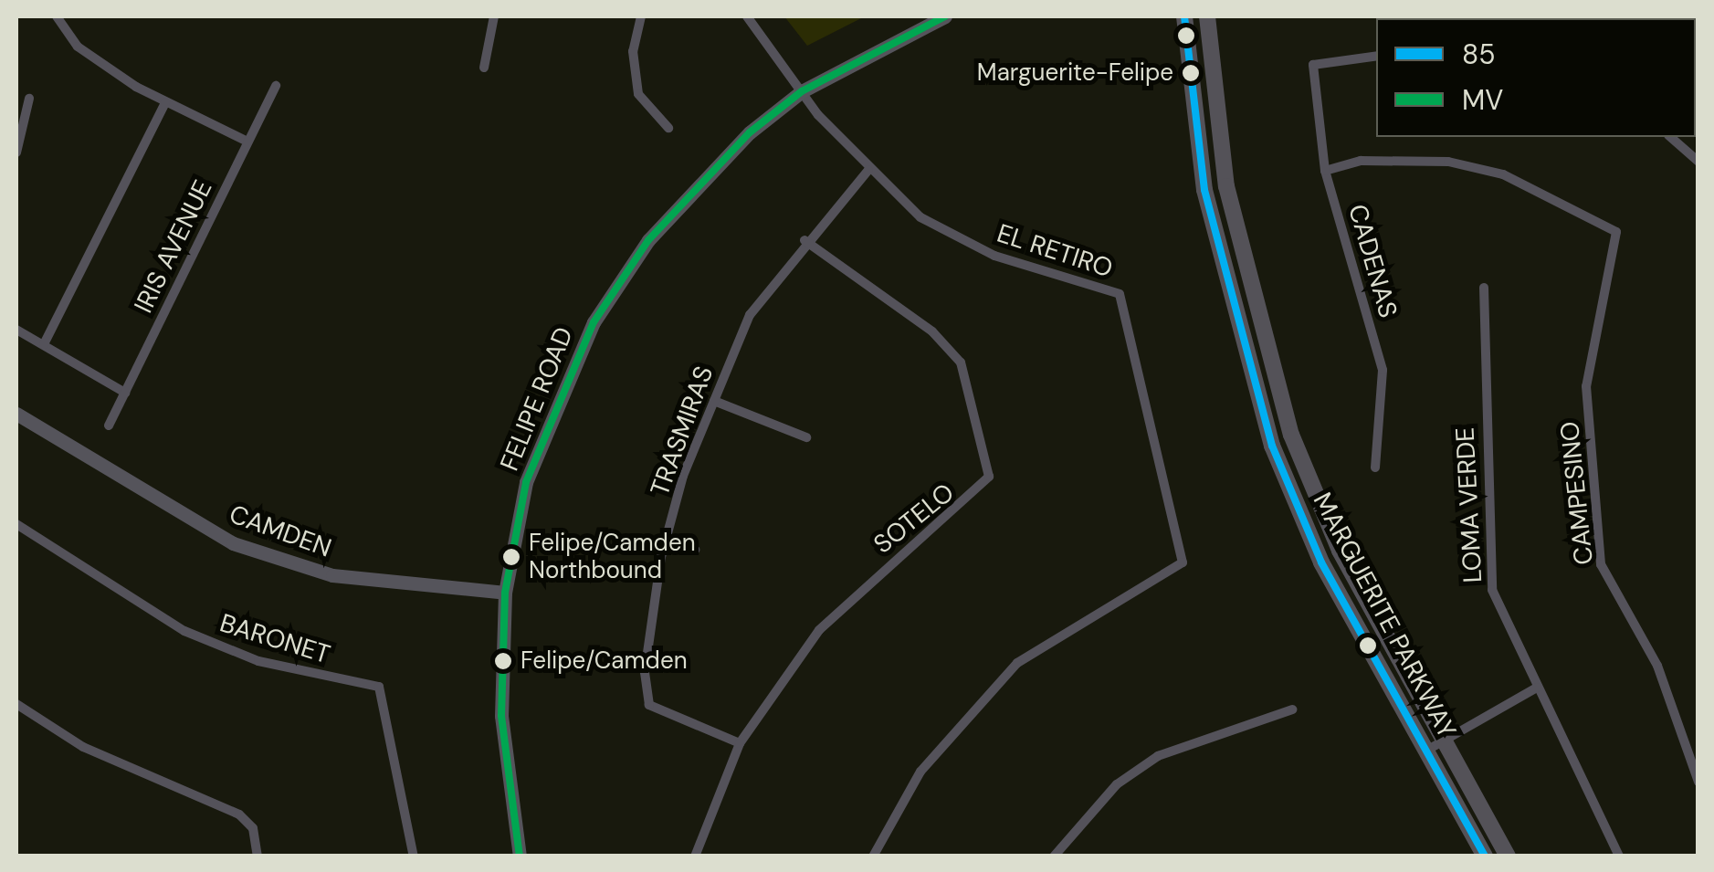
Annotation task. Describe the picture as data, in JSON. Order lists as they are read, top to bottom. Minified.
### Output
{"streets":{"main road":["FELIPE ROAD","CAMDEN","MARGUERITE PARKWAY"],"street":["IRIS AVENUE","EL RETIRO","CADENAS","TRASMIRAS","CAMPESINO","LOMA VERDE","SOTELO","BARONET"]},"crossings":[["EL RETIRO","FELIPE ROAD"],["EL RETIRO","TRASMIRAS"],["CADENAS","CAMPESINO"],["FELIPE ROAD","CAMDEN"],["TRASMIRAS","SOTELO"]],"places":["Marguerite-Felipe","Felipe/Camden Northbound","Felipe/Camden"],"lines":["transit line 85","transit line MV"],"legend":["85","MV"]}
